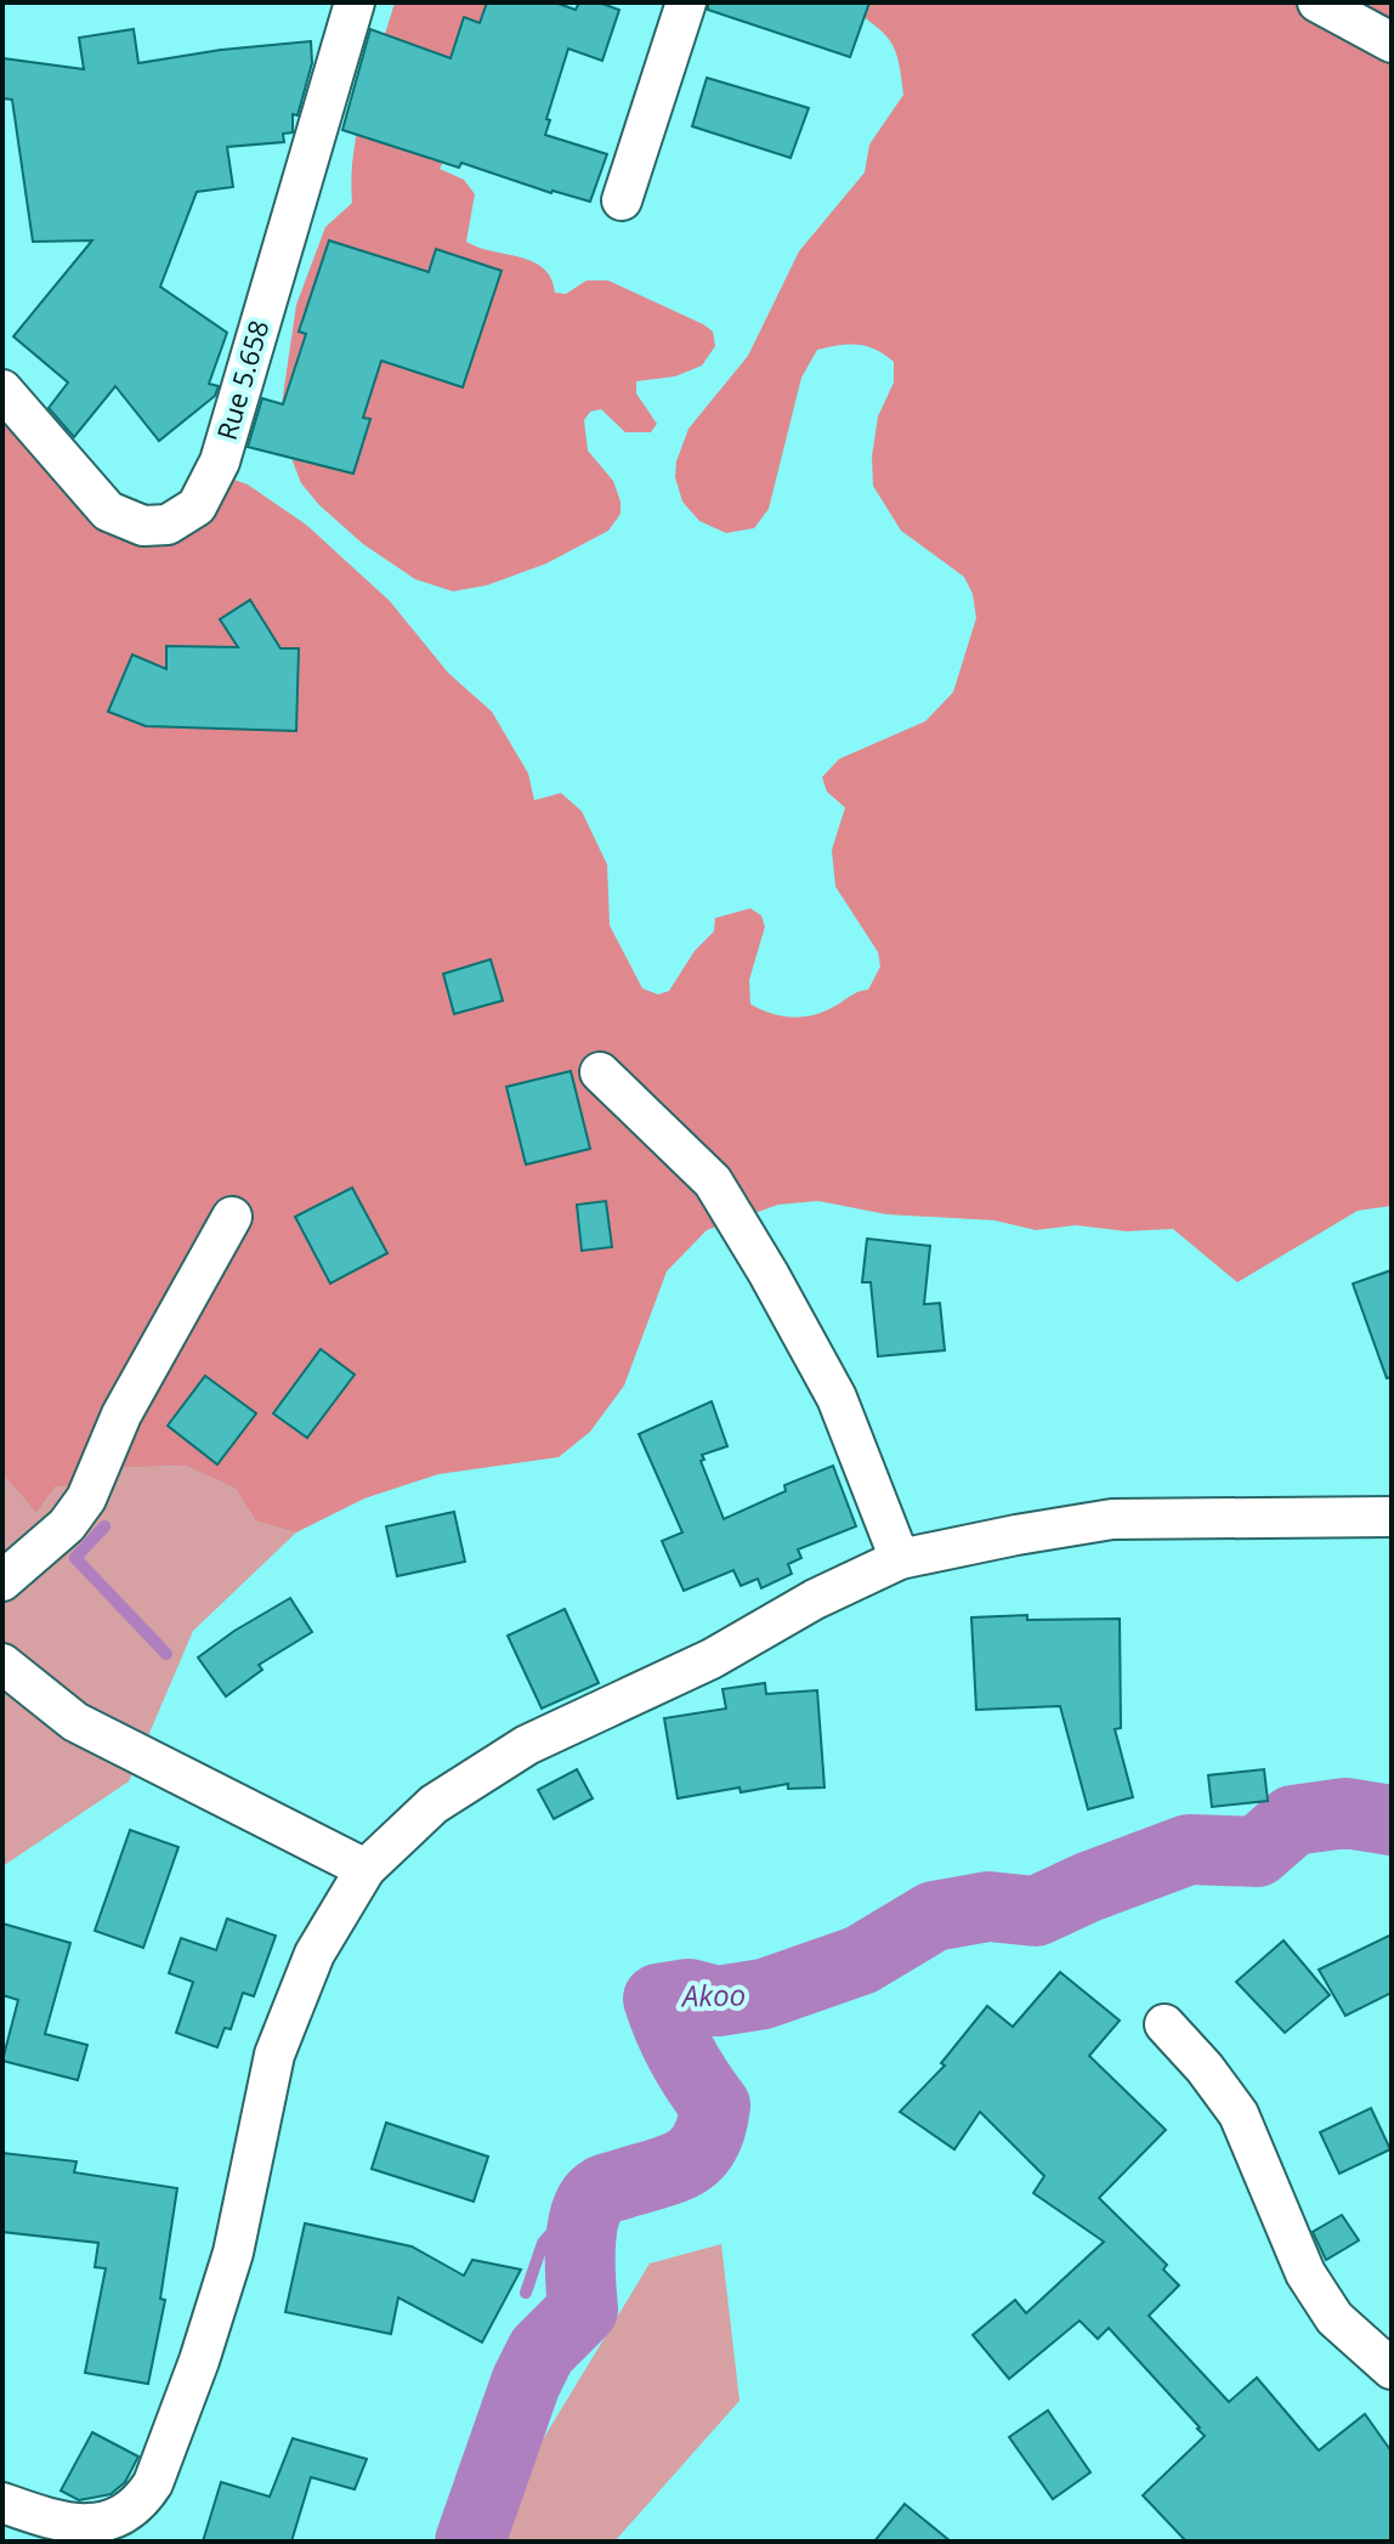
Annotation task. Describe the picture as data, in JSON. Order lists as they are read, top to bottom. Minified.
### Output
{"streets":{"street":["Rue 5.658"]},"water":["Akoo"]}
